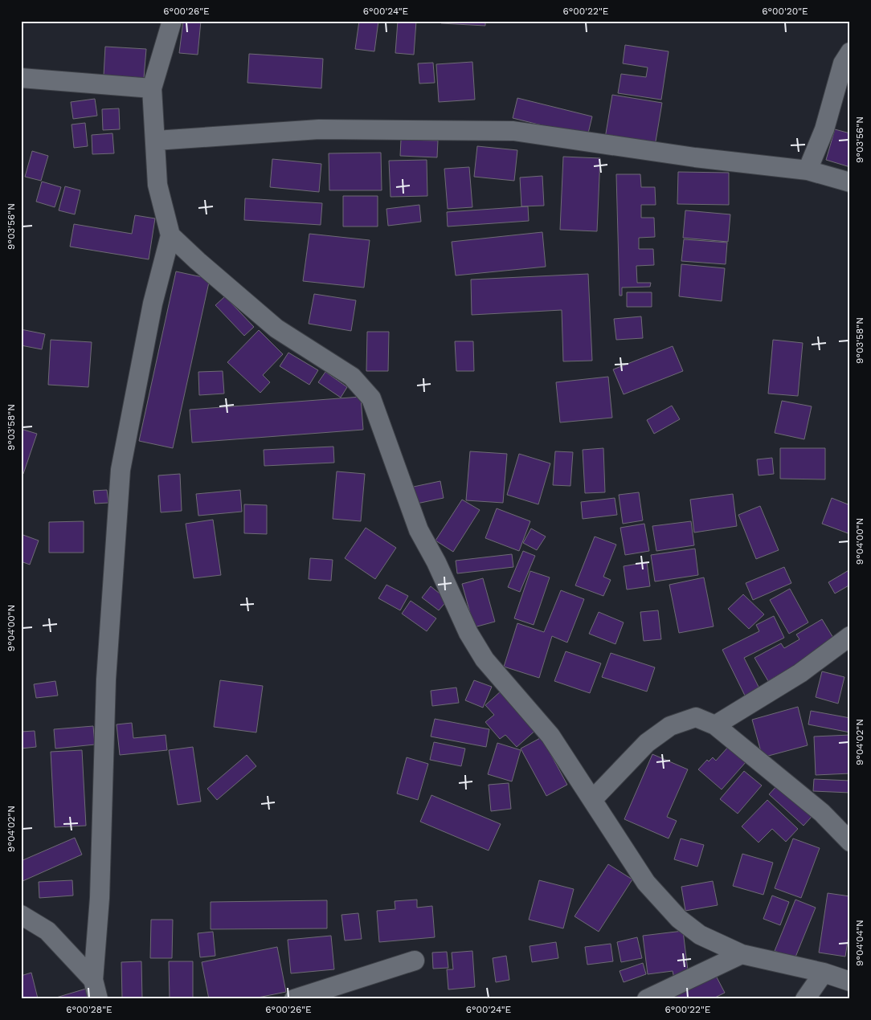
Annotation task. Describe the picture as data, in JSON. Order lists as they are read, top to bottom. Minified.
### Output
{"coordinates":["6°00'26\"E","6°00'24\"E","6°00'22\"E","6°00'20\"E","9°03'56\"N","9°03'58\"N","9°04'00\"N","9°04'02\"N","9°04'04\"N","6°00'28\"E"]}
